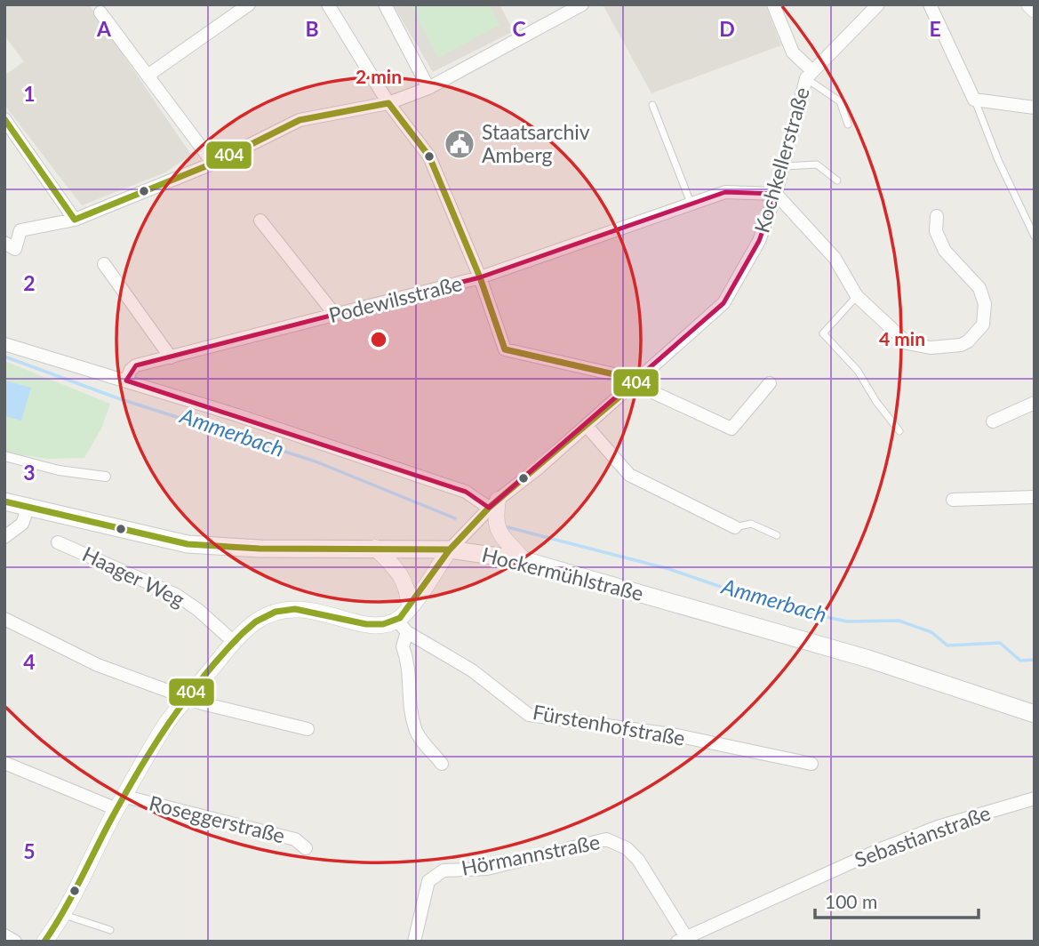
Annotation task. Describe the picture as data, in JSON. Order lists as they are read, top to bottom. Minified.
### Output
{"streets":{"main road":["Hockermühlstraße"],"street":["Kochkellerstraße","Podewilsstraße","Haager Weg","Fürstenhofstraße","Roseggerstraße","Sebastianstraße","Hörmannstraße"]},"crossings":[["Kochkellerstraße","Podewilsstraße"],["Kochkellerstraße","Hockermühlstraße"],["Sebastianstraße","Hörmannstraße"]],"water":["Ammerbach"],"places":{"public building":["Staatsarchiv Amberg"]},"lines":["transit line 404"],"scale_bar":"100 m","grid":{"columns":["A","B","C","D","E"],"rows":["1","2","3","4","5"]},"rings":["2 min","4 min"]}
